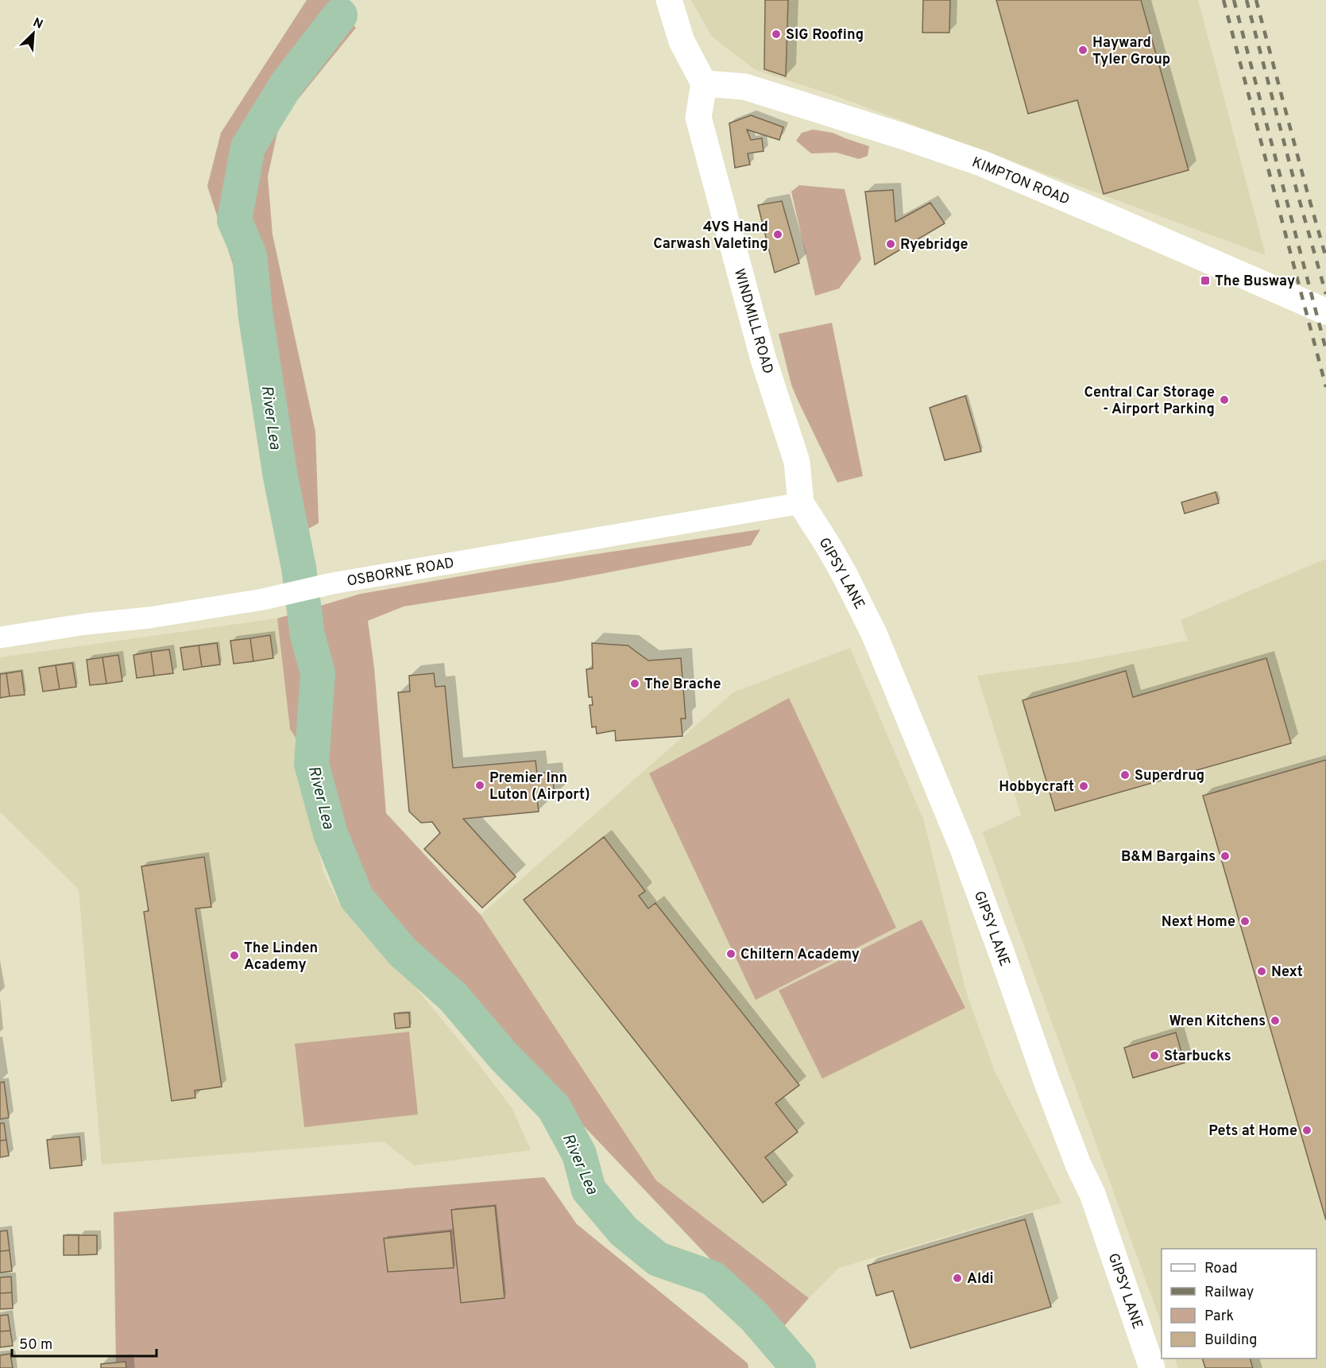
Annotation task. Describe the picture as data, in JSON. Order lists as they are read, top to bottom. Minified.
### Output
{"streets":{"main road":["KIMPTON ROAD","WINDMILL ROAD","GIPSY LANE"],"street":["OSBORNE ROAD"]},"crossings":[["KIMPTON ROAD","WINDMILL ROAD"],["WINDMILL ROAD","OSBORNE ROAD"],["WINDMILL ROAD","GIPSY LANE"],["OSBORNE ROAD","GIPSY LANE"]],"water":["River Lea"],"places":{"other":["SIG Roofing","Hayward Tyler Group","4VS Hand Carwash Valeting","Ryebridge","Central Car Storage - Airport Parking","The Brache","Superdrug","Premier Inn Luton (Airport)","Hobbycraft","B&M Bargains","Next Home","Chiltern Academy","The Linden Academy","Next","Wren Kitchens","Starbucks","Pets at Home","Aldi"],"transit":["The Busway"]},"legend":["Road","Railway","Park","Building"],"scale_bar":"50 m","north":"top right"}
